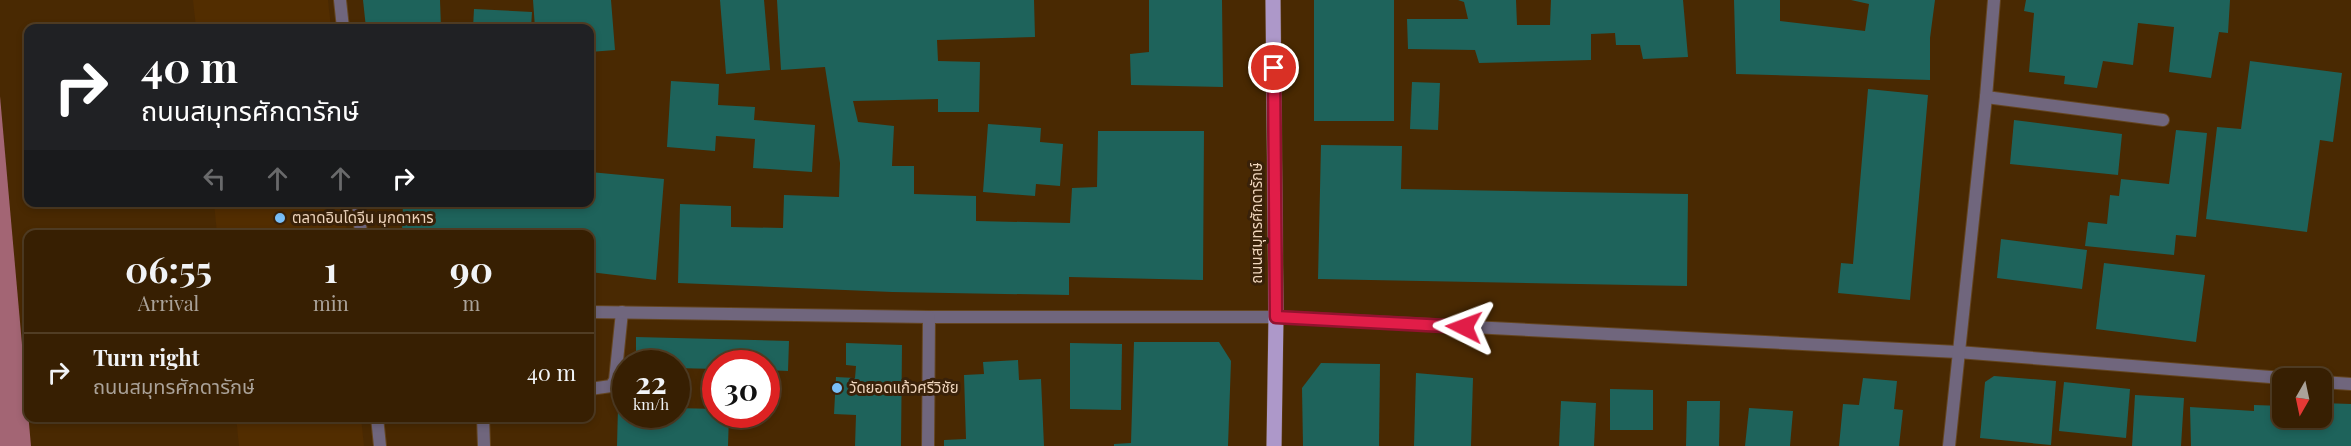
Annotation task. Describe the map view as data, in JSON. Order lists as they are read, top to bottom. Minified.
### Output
{"streets":{"main road":["ถนนสมุทรศักดารักษ์"]},"places":["ตลาดอินโดจีน มุกดาหาร","วัดยอดแก้วศรีวิชัย"],"north":"bottom","page":{"turn":["40 m","ถนนสมุทรศักดารักษ์"],"eta":["06:55","Arrival","1","min","90","m"],"list":[{"name":"Turn right","note":"ถนนสมุทรศักดารักษ์","value":"40 m"}],"speed":"22 km/h","limit":"30"}}
